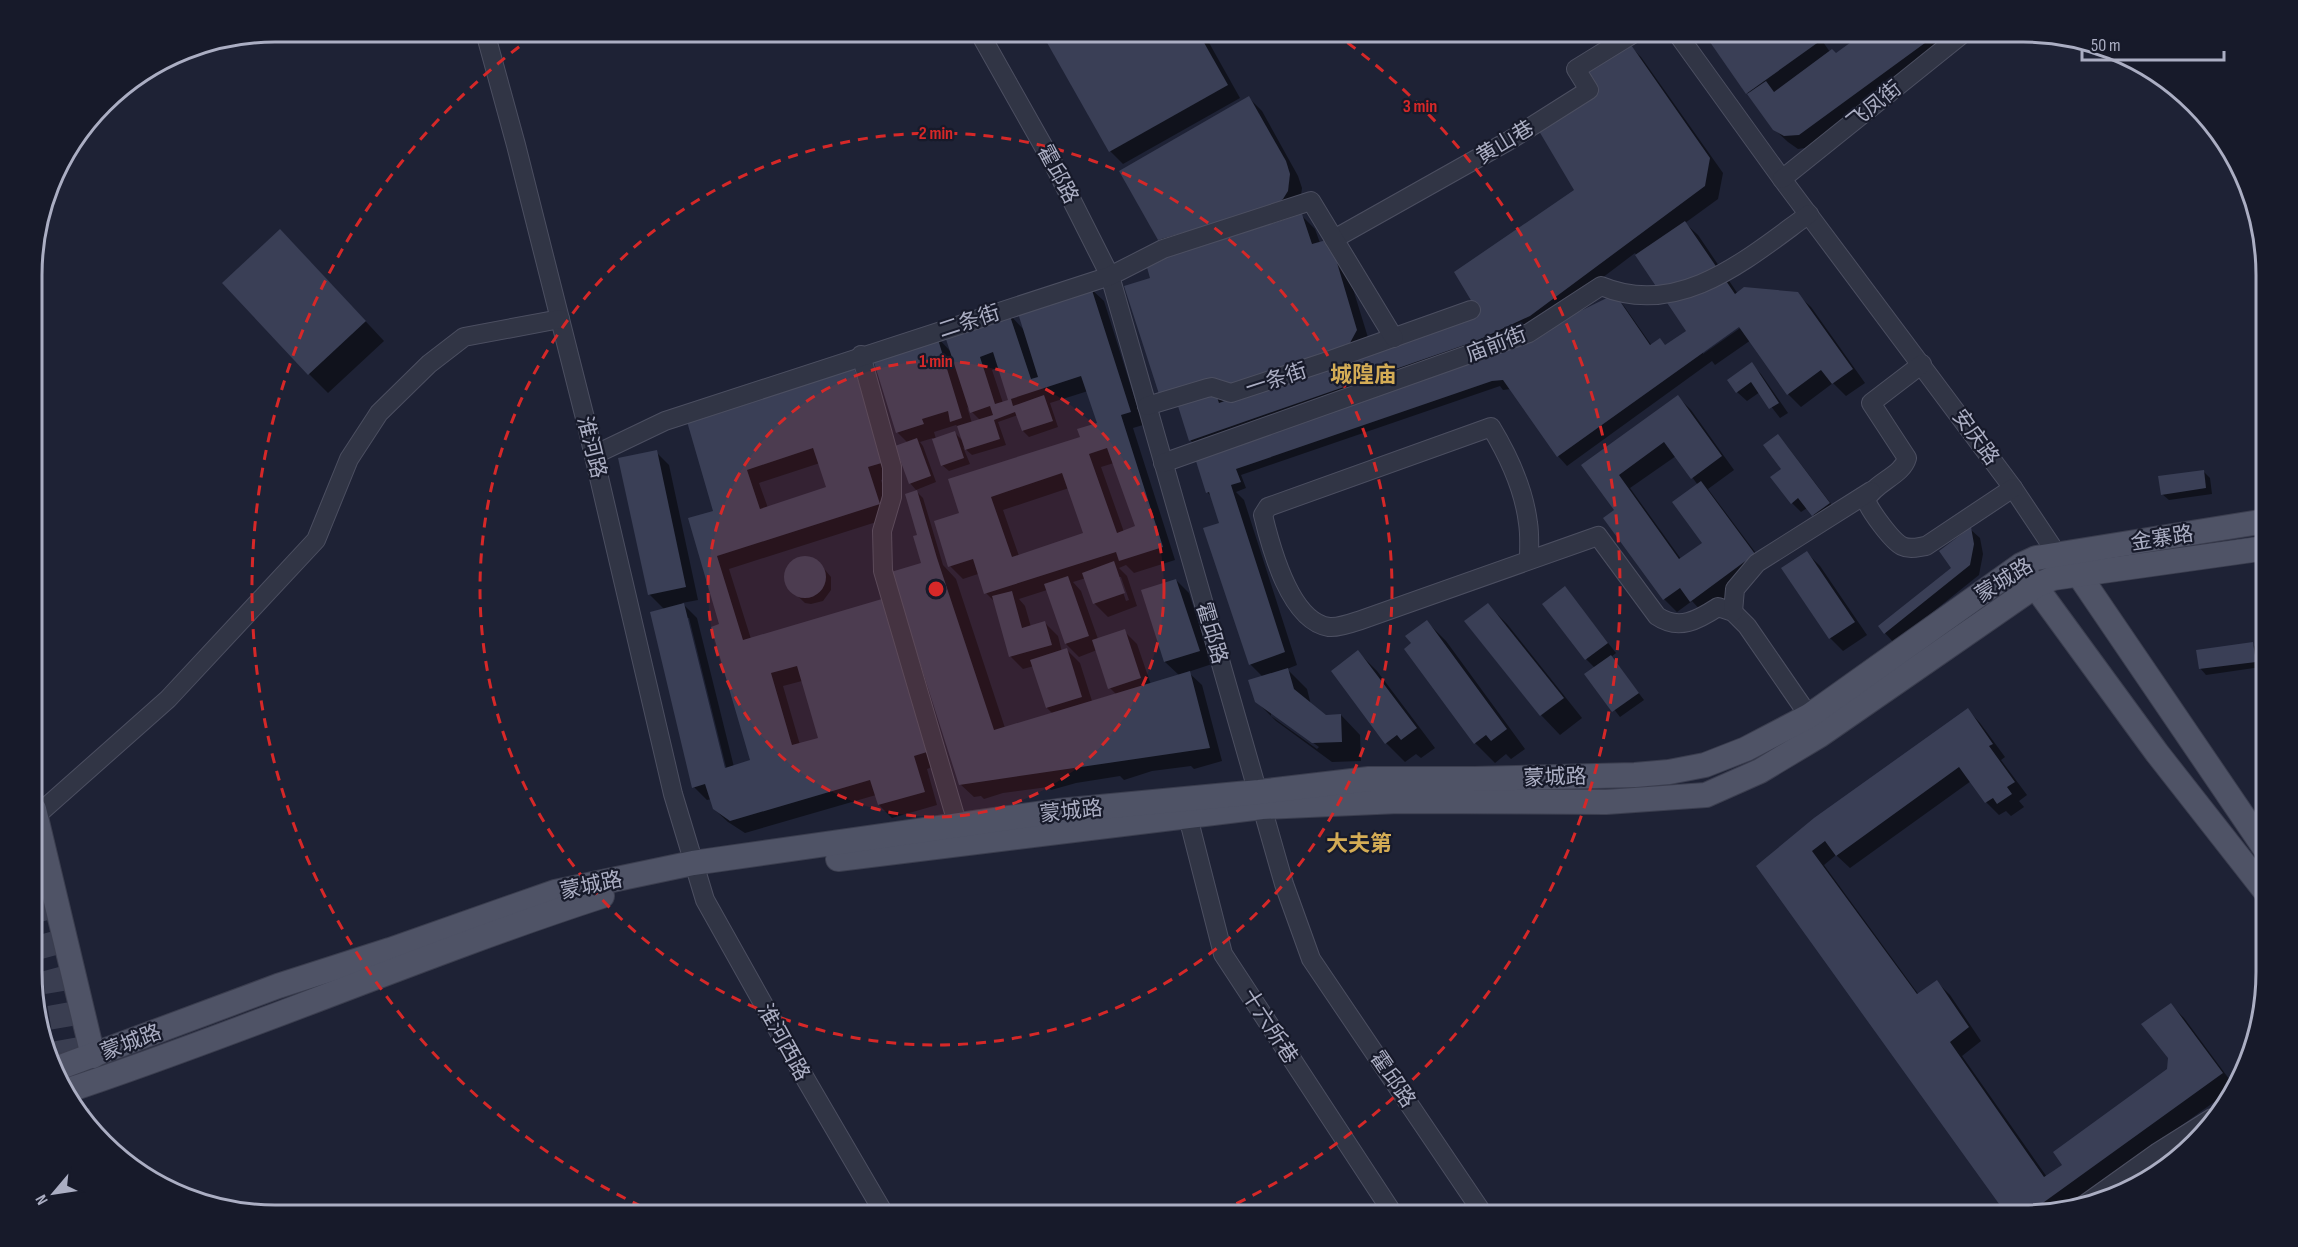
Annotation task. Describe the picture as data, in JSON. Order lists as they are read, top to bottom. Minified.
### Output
{"streets":{"main road":["安庆路","金寨路","蒙城路"],"street":["飞凤街","黄山巷","霍邱路","二条街","庙前街","一条街","淮河路","十六所巷","淮河西路"]},"crossings":[["飞凤街","安庆路"],["黄山巷","二条街"],["霍邱路","二条街"],["霍邱路","庙前街"],["霍邱路","一条街"],["霍邱路","蒙城路"],["二条街","淮河路"],["庙前街","安庆路"],["安庆路","金寨路"],["安庆路","蒙城路"],["淮河路","蒙城路"],["淮河路","淮河西路"],["金寨路","蒙城路"],["蒙城路","十六所巷"],["蒙城路","淮河西路"]],"districts":["城隍庙","大夫第"],"scale_bar":"50 m","north":"bottom left","rings":["3 min","2 min","1 min"]}
